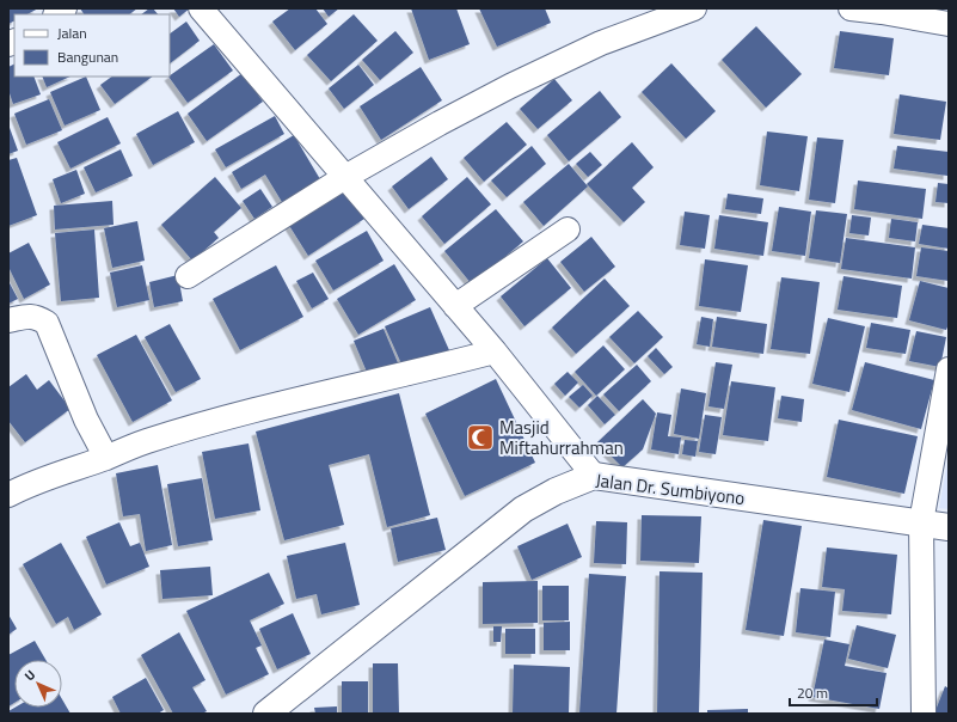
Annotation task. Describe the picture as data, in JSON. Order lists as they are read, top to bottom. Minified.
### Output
{"streets":{"street":["Jalan Dr. Sumbiyono"]},"places":{"mosque":["Masjid Miftahurrahman"]},"legend":["Jalan","Bangunan"],"scale_bar":"20 m","north":"top left"}
